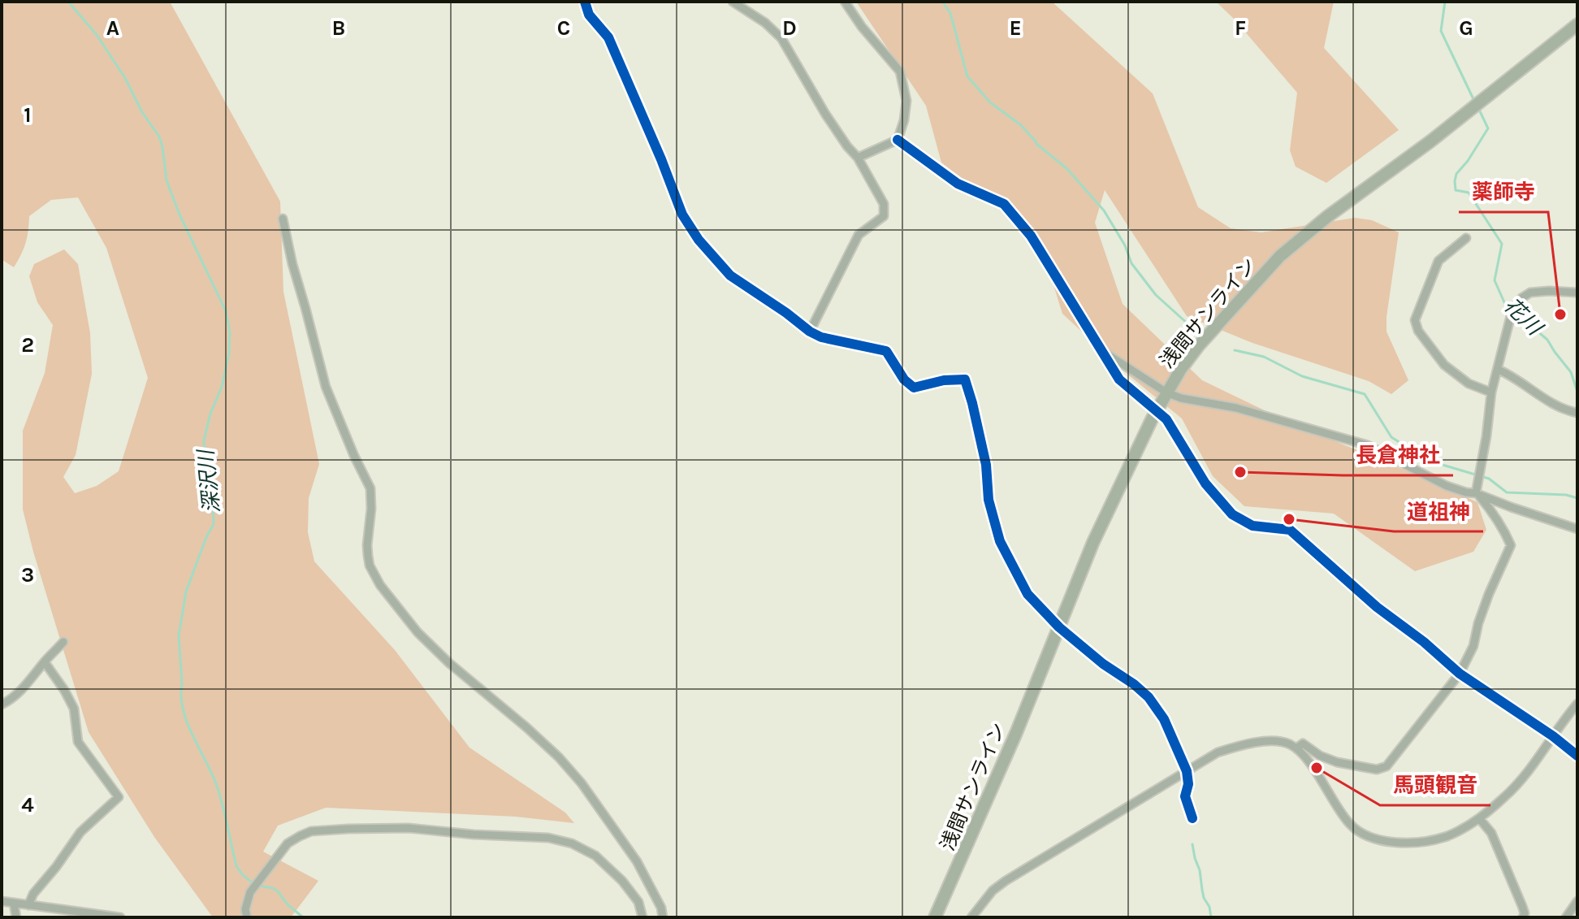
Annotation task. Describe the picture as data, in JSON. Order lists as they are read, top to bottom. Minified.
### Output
{"streets":{"main road":["浅間サンライン"]},"water":["花川","深沢川"],"places":["薬師寺","長倉神社","道祖神","馬頭観音"],"grid":{"columns":["A","B","C","D","E","F","G"],"rows":["1","2","3","4"]}}
